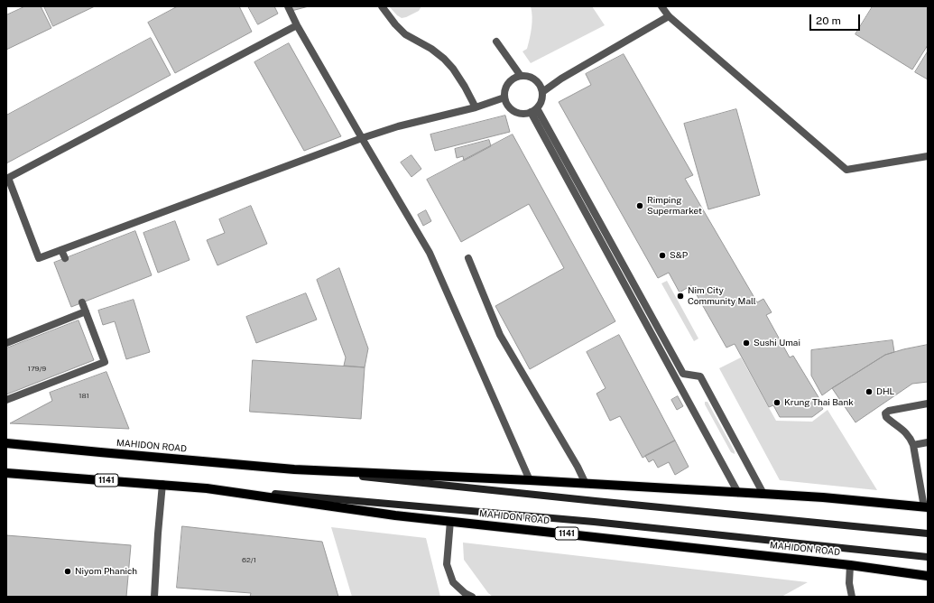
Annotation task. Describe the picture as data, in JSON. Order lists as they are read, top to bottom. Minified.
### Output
{"streets":{"main road":["MAHIDON ROAD","1141"]},"places":["Rimping Supermarket","S&P","Nim City Community Mall","Sushi Umai","DHL","Krung Thai Bank","Niyom Phanich"],"house_numbers":["179/9","181","62/1"],"scale_bar":"20 m"}
